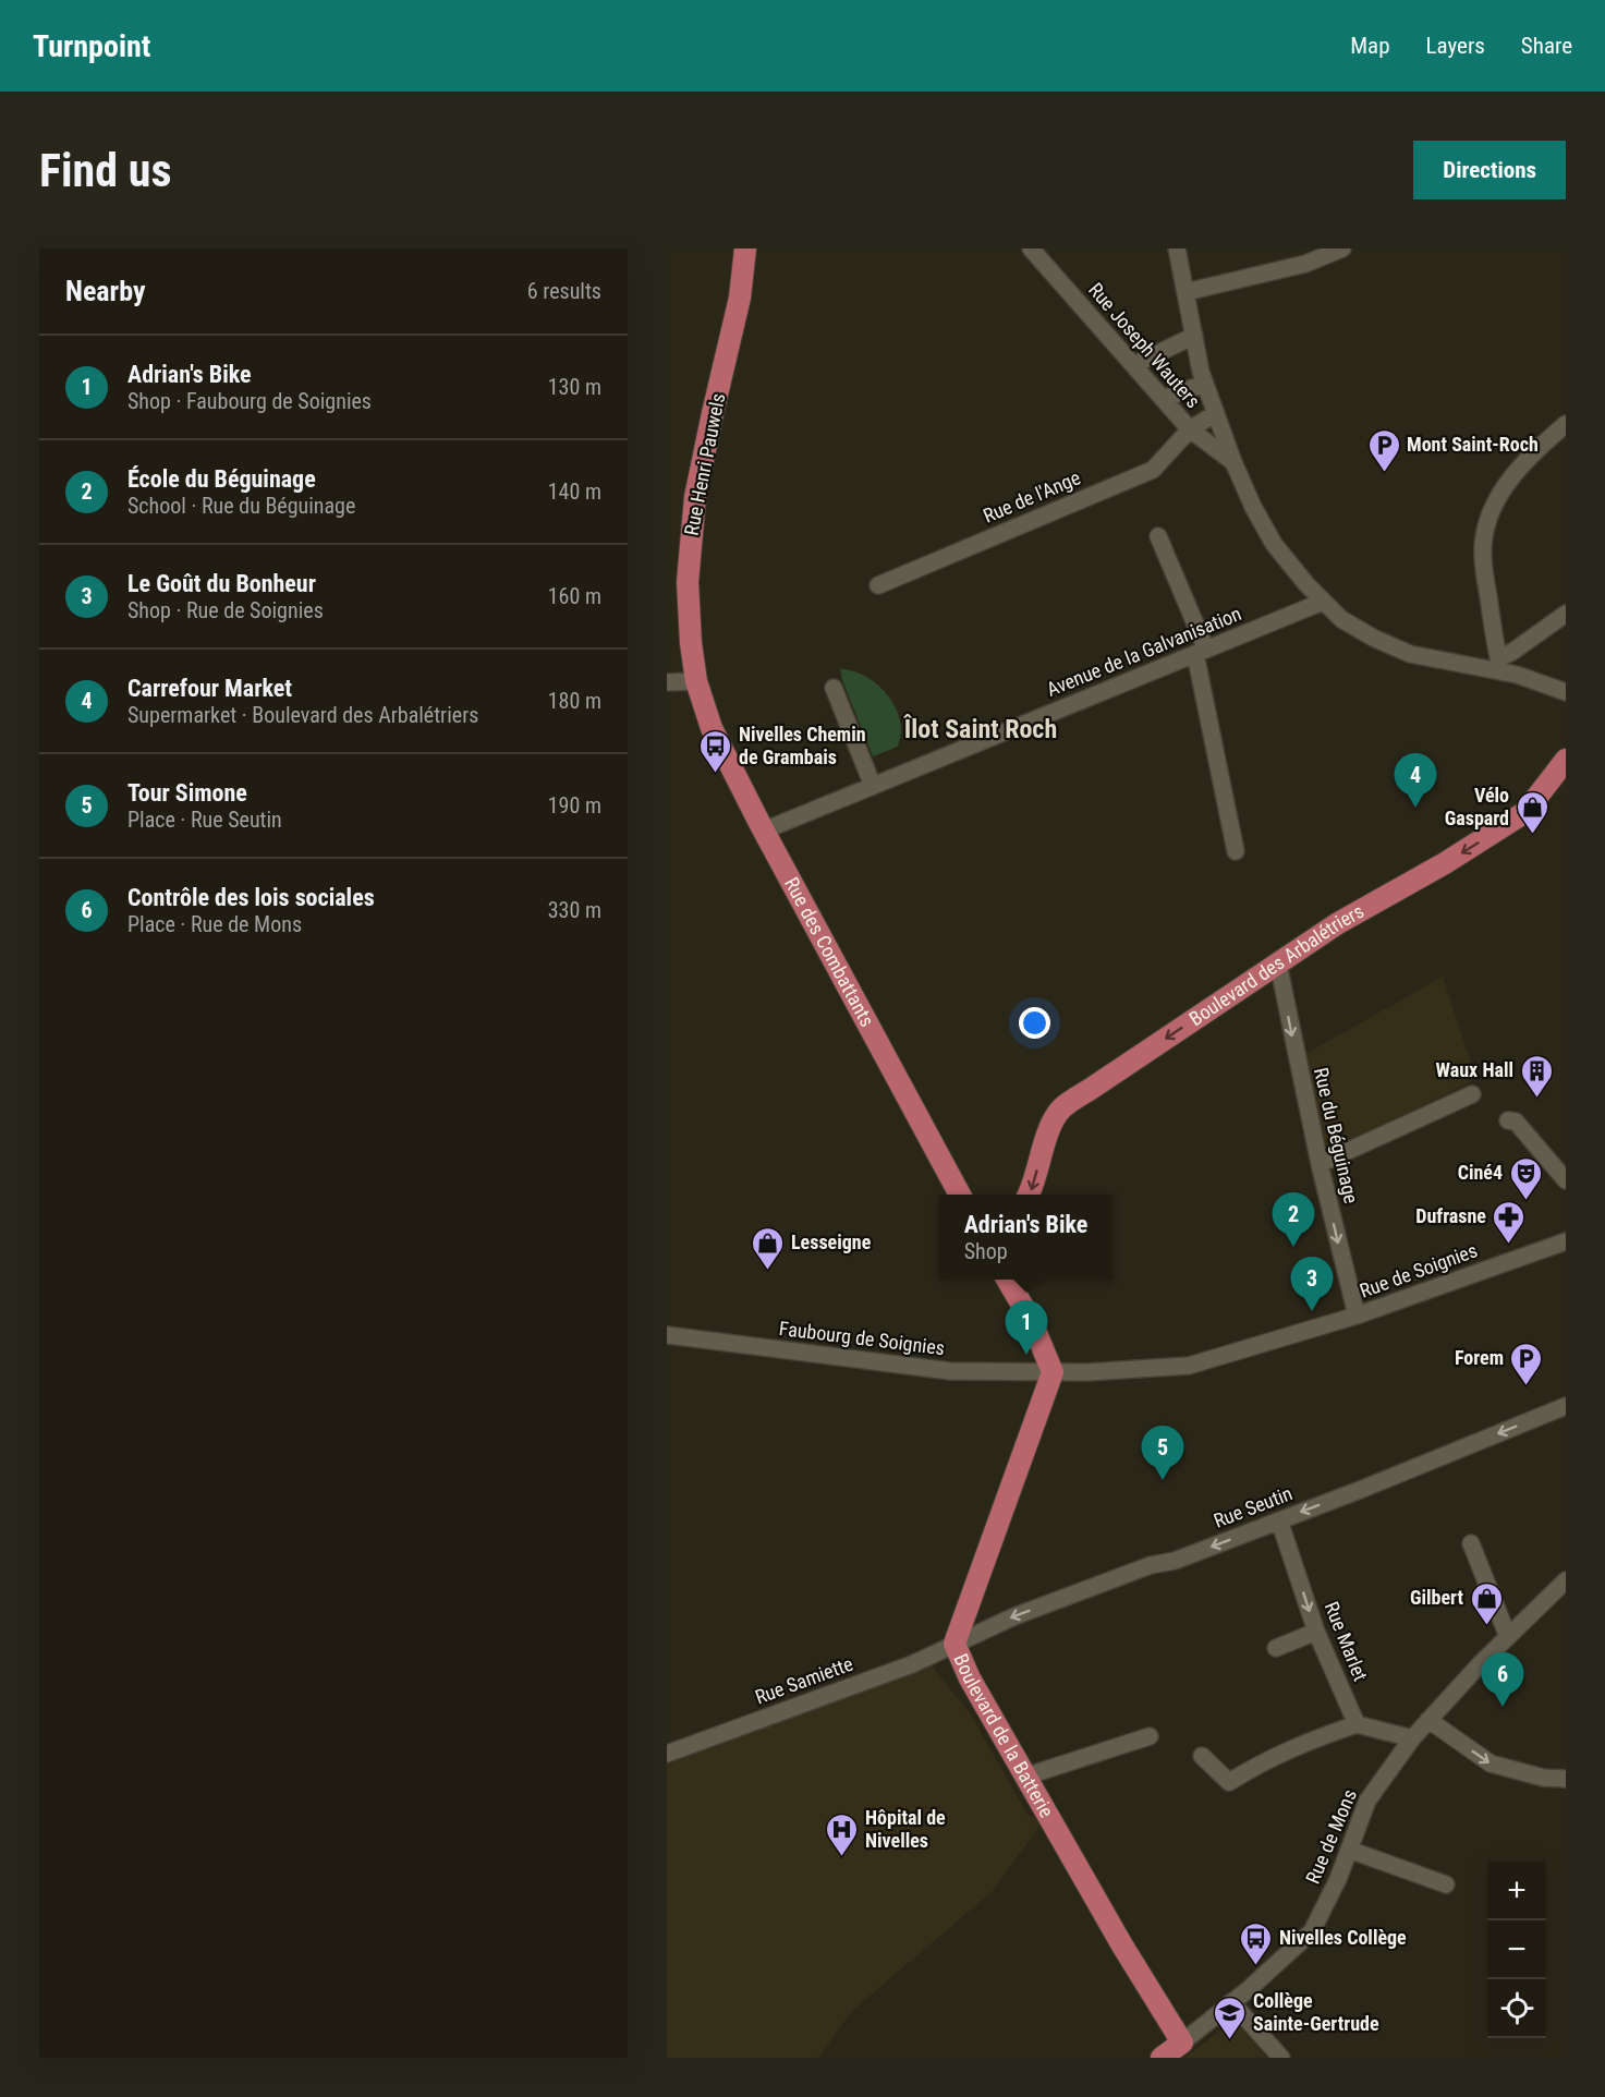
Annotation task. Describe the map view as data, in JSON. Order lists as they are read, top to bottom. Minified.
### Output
{"streets":{"main road":["Rue Henri Pauwels","Rue des Combattants","Boulevard des Arbalétriers","Boulevard de la Batterie"],"street":["Rue Joseph Wauters","Rue de l'Ange","Avenue de la Galvanisation","Rue du Béguinage","Rue de Soignies","Faubourg de Soignies","Rue Seutin","Rue Marlet","Rue Samiette","Rue de Mons"]},"crossings":[["Rue Joseph Wauters","Rue de l'Ange"],["Rue Henri Pauwels","Rue des Combattants"],["Avenue de la Galvanisation","Rue des Combattants"],["Boulevard des Arbalétriers","Rue du Béguinage"],["Rue du Béguinage","Rue de Soignies"],["Rue de Soignies","Faubourg de Soignies"],["Rue de Soignies","Boulevard de la Batterie"],["Faubourg de Soignies","Boulevard de la Batterie"],["Rue Seutin","Rue Marlet"],["Rue Seutin","Rue Samiette"],["Rue Seutin","Boulevard de la Batterie"],["Rue Samiette","Boulevard de la Batterie"],["Boulevard de la Batterie","Rue de Mons"]],"one_way":["Boulevard des Arbalétriers","Rue du Béguinage","Rue Seutin","Rue Marlet"],"districts":["Îlot Saint Roch"],"places":{"parking":["Mont Saint-Roch","Forem"],"bus stop":["Nivelles Chemin de Grambais","Nivelles Collège"],"shop":["Vélo Gaspard","Lesseigne","Gilbert"],"building":["Waux Hall"],"theatre":["Ciné4"],"pharmacy":["Dufrasne"],"hospital":["Hôpital de Nivelles"],"school or university":["Collège Sainte-Gertrude"]},"page":{"header":"Turnpoint","nav":["Map","Layers","Share"],"buttons":"Directions","title":"Find us","heading":["Nearby","6 results"],"list":[{"mark":"1","name":"Adrian's Bike","note":"Shop · Faubourg de Soignies","value":"130 m"},{"mark":"2","name":"École du Béguinage","note":"School · Rue du Béguinage","value":"140 m"},{"mark":"3","name":"Le Goût du Bonheur","note":"Shop · Rue de Soignies","value":"160 m"},{"mark":"4","name":"Carrefour Market","note":"Supermarket · Boulevard des Arbalétriers","value":"180 m"},{"mark":"5","name":"Tour Simone","note":"Place · Rue Seutin","value":"190 m"},{"mark":"6","name":"Contrôle des lois sociales","note":"Place · Rue de Mons","value":"330 m"}],"pins":["4","2","3","1","5","6"],"popup":["Adrian's Bike","Shop"],"map_buttons":["+","−"]}}
